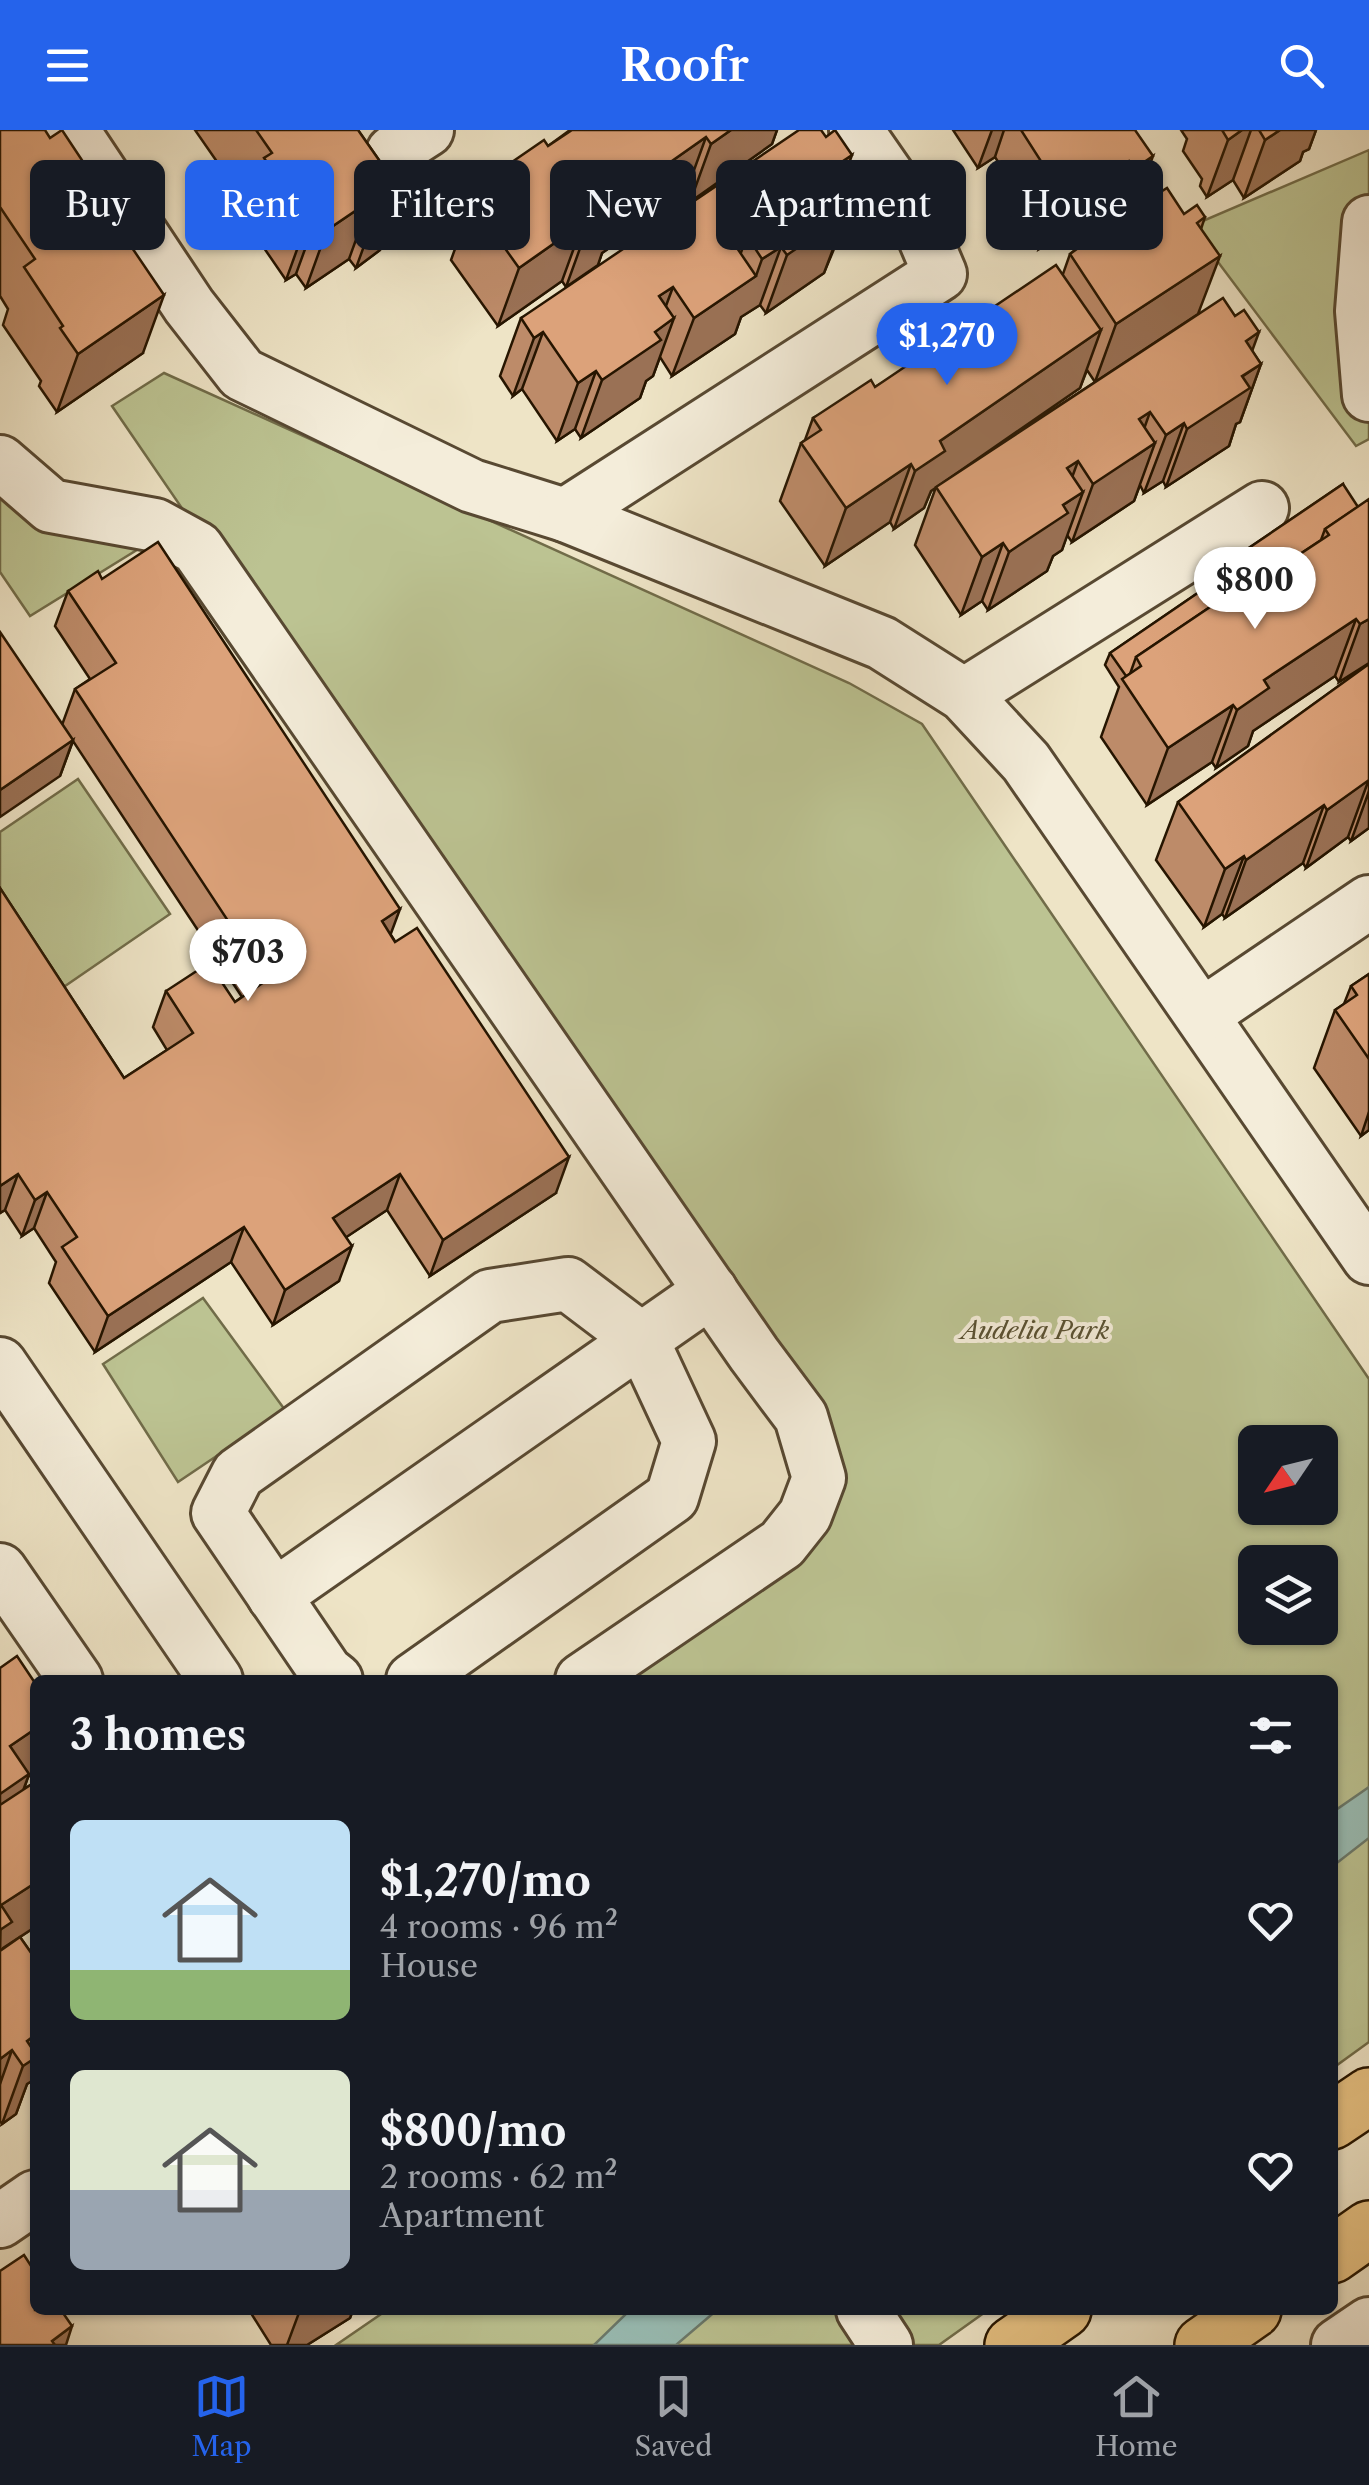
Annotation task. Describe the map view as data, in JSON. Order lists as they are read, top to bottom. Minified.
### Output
{"parks":["Audelia Park"],"north":"bottom left","page":{"header":"Roofr","chip":["Buy","Rent","Filters","New","Apartment","House"],"price":["$1,270","$800","$703"],"heading":"3 homes","list":[{"name":"$1,270/mo","note":"4 rooms · 96 m² · House"},{"name":"$800/mo","note":"2 rooms · 62 m² · Apartment"}],"tabs":["Map","Saved","Home"]}}
